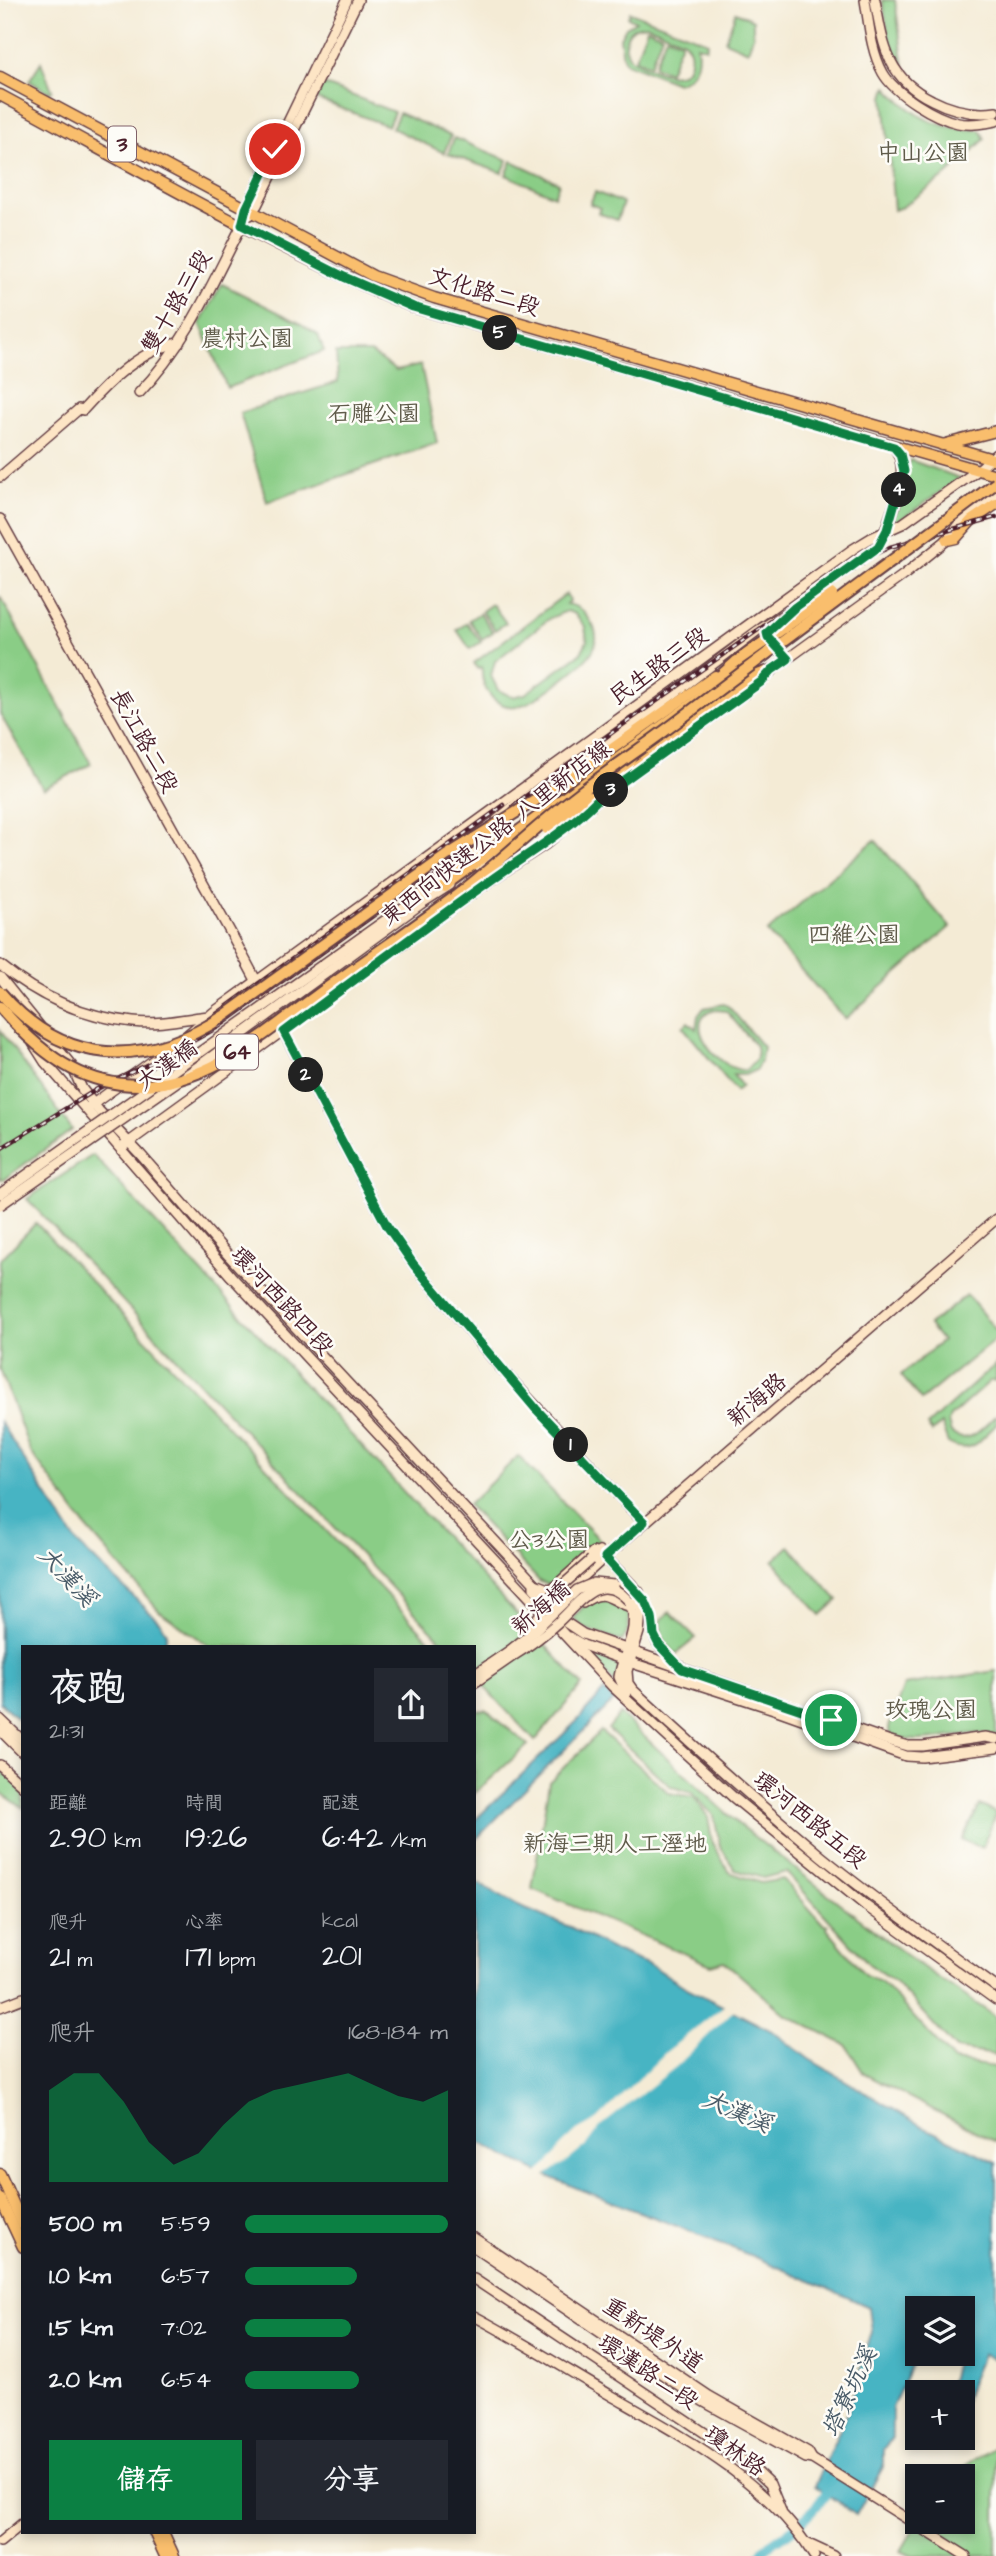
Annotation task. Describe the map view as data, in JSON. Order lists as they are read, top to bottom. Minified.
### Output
{"streets":{"highway":["東西向快速公路 八里新店線","64"],"main road":["3","文化路二段"],"street":["雙十路三段","民生路三段","長江路二段","大漢橋","環河西路四段","新海路","新海橋","環河西路五段","重新堤外道","環漢路二段","瓊林路"]},"crossings":[["3","文化路二段"],["3","民生路三段"],["3","東西向快速公路 八里新店線"],["文化路二段","雙十路三段"],["文化路二段","民生路三段"],["民生路三段","長江路二段"],["民生路三段","大漢橋"],["民生路三段","環河西路四段"],["長江路二段","新海路"],["東西向快速公路 八里新店線","環河西路四段"],["環河西路四段","新海路"],["環河西路四段","環河西路五段"],["新海路","環河西路五段"],["環漢路二段","瓊林路"]],"water":["大漢溪","塔寮坑溪"],"parks":["中山公園","農村公園","石雕公園","四維公園","公3公園","玫瑰公園","新海三期人工溼地"],"page":{"pins":["5","4","3","2","1"],"heading":["夜跑","21:31"],"stats":[["距離","2.90 km"],["時間","19:26"],["配速","6:42 /km"],["爬升","21 m"],["心率","171 bpm"],["kcal","201"]],"chart":["爬升","168–184 m"],"list":[{"name":"500 m","note":"5:59"},{"name":"1.0 km","note":"6:57"},{"name":"1.5 km","note":"7:02"},{"name":"2.0 km","note":"6:54"}],"map_buttons":["+","−"],"buttons":["儲存","分享"]}}
